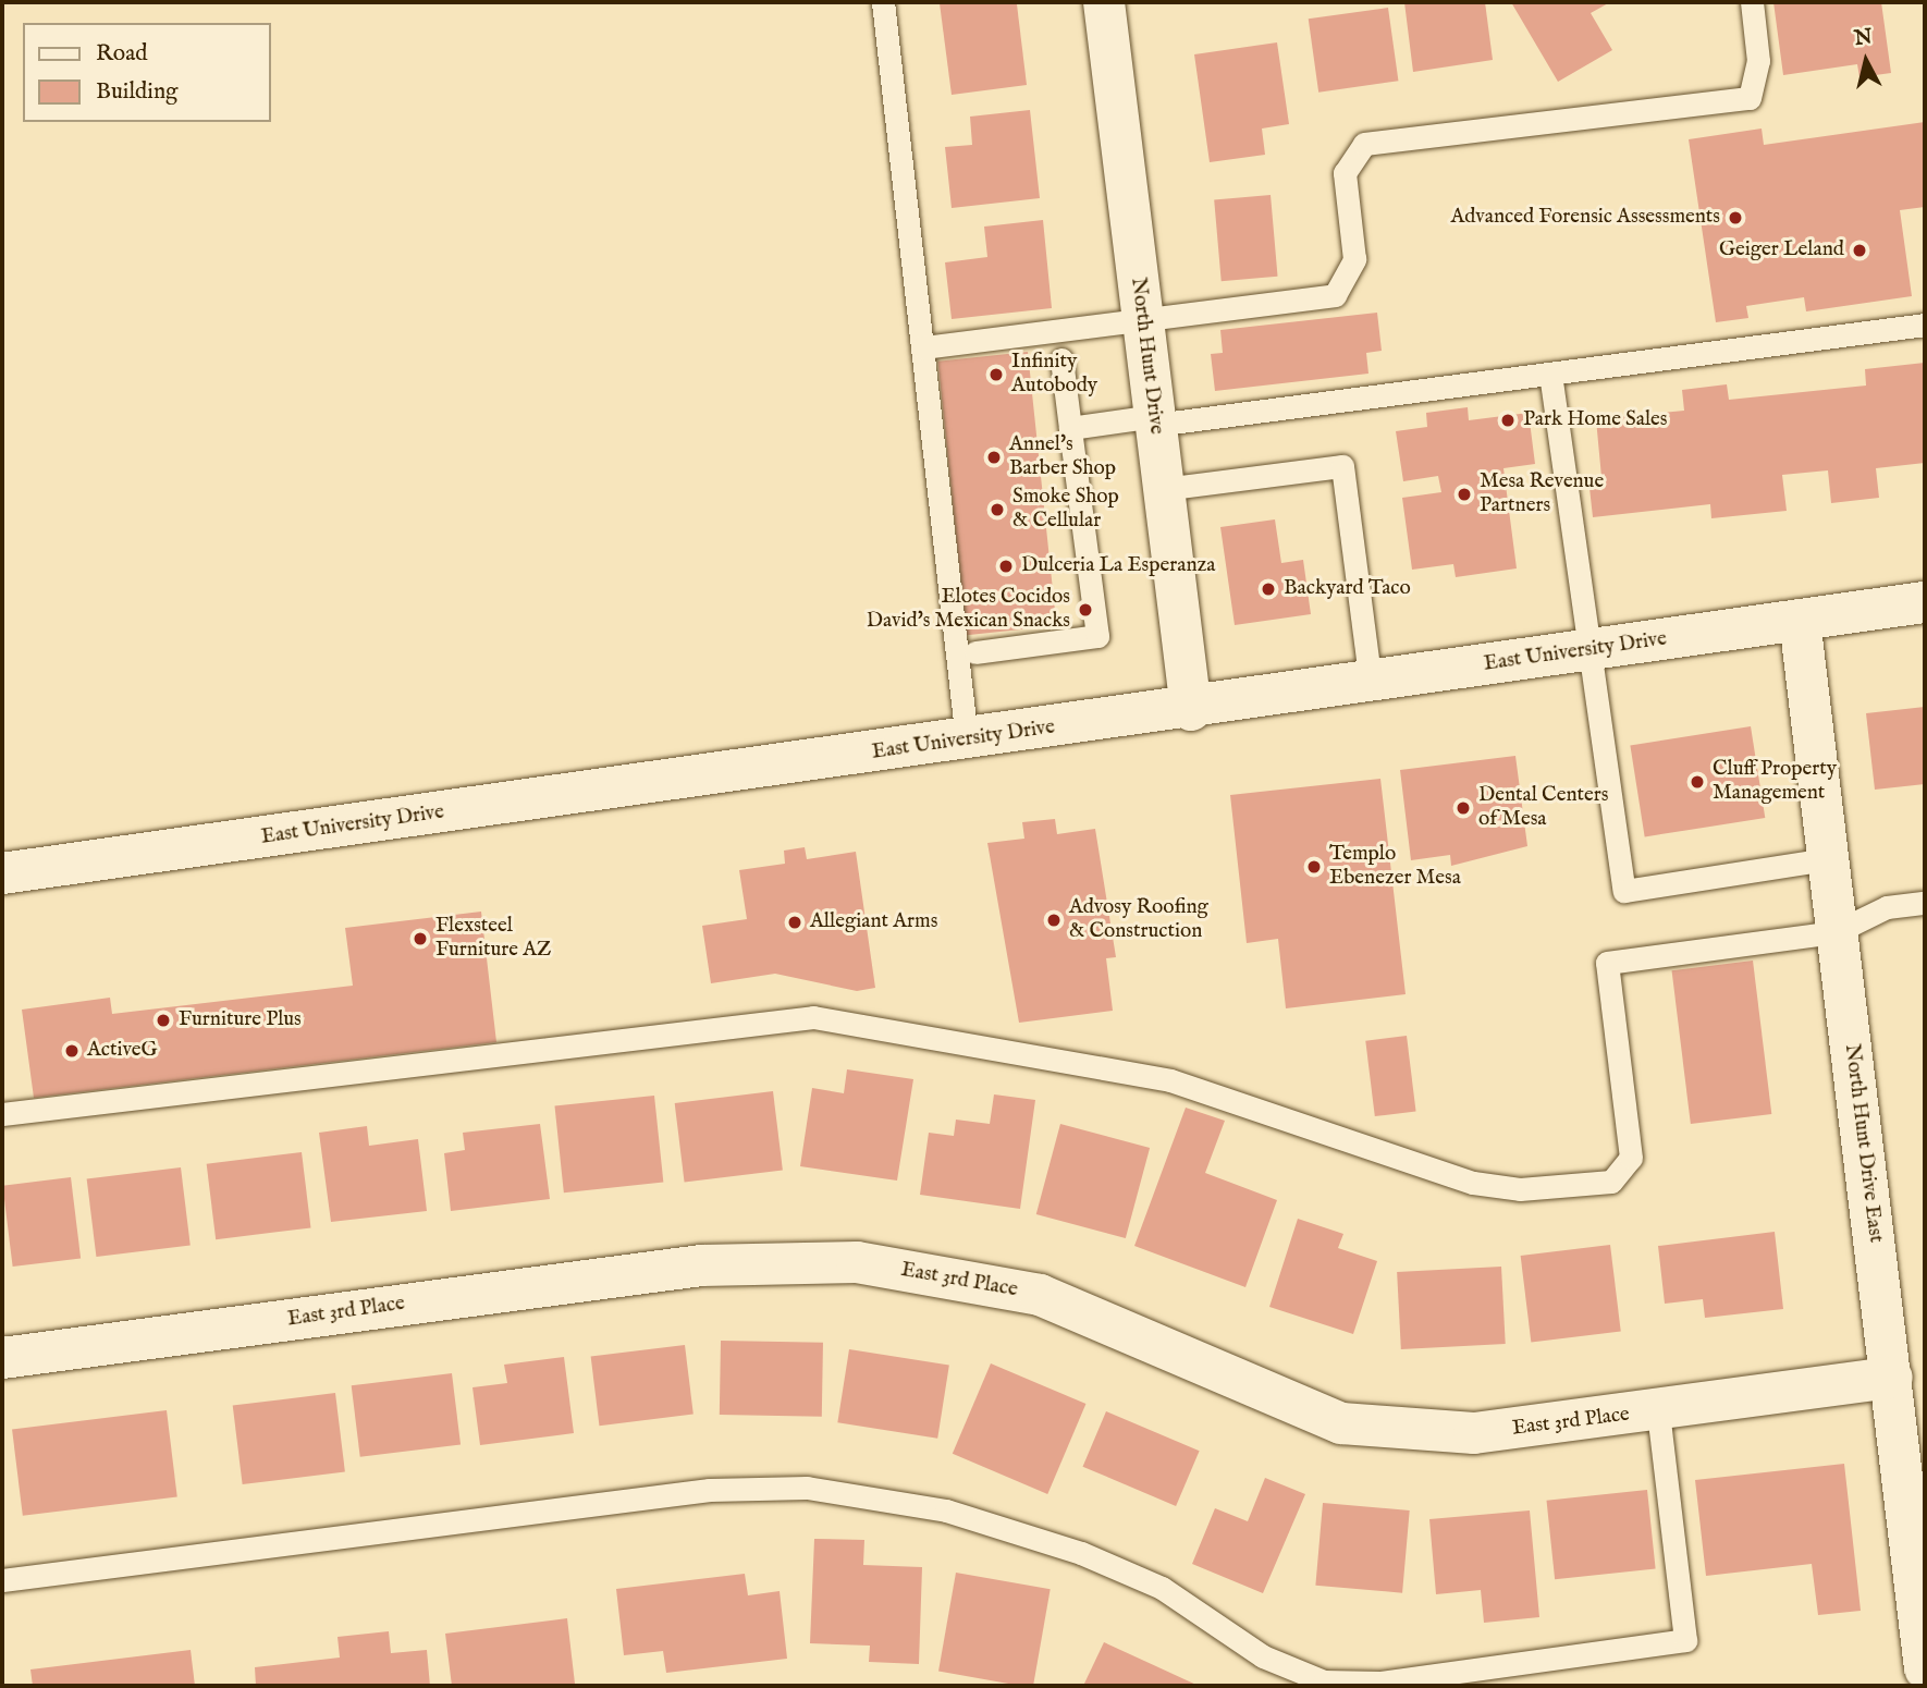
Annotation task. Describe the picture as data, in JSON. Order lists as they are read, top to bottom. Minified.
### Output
{"streets":{"street":["North Hunt Drive","East University Drive","North Hunt Drive East","East 3rd Place"]},"crossings":[["North Hunt Drive","East University Drive"],["East University Drive","North Hunt Drive East"],["North Hunt Drive East","East 3rd Place"]],"places":["Advanced Forensic Assessments","Geiger Leland","Infinity Autobody","Park Home Sales","Annel's Barber Shop","Mesa Revenue Partners","Smoke Shop & Cellular","Dulceria La Esperanza","Backyard Taco","Elotes Cocidos David's Mexican Snacks","Cluff Property Management","Dental Centers of Mesa","Templo Ebenezer Mesa","Advosy Roofing & Construction","Allegiant Arms","Flexsteel Furniture AZ","Furniture Plus","ActiveG"],"legend":["Road","Building"],"north":"top"}
